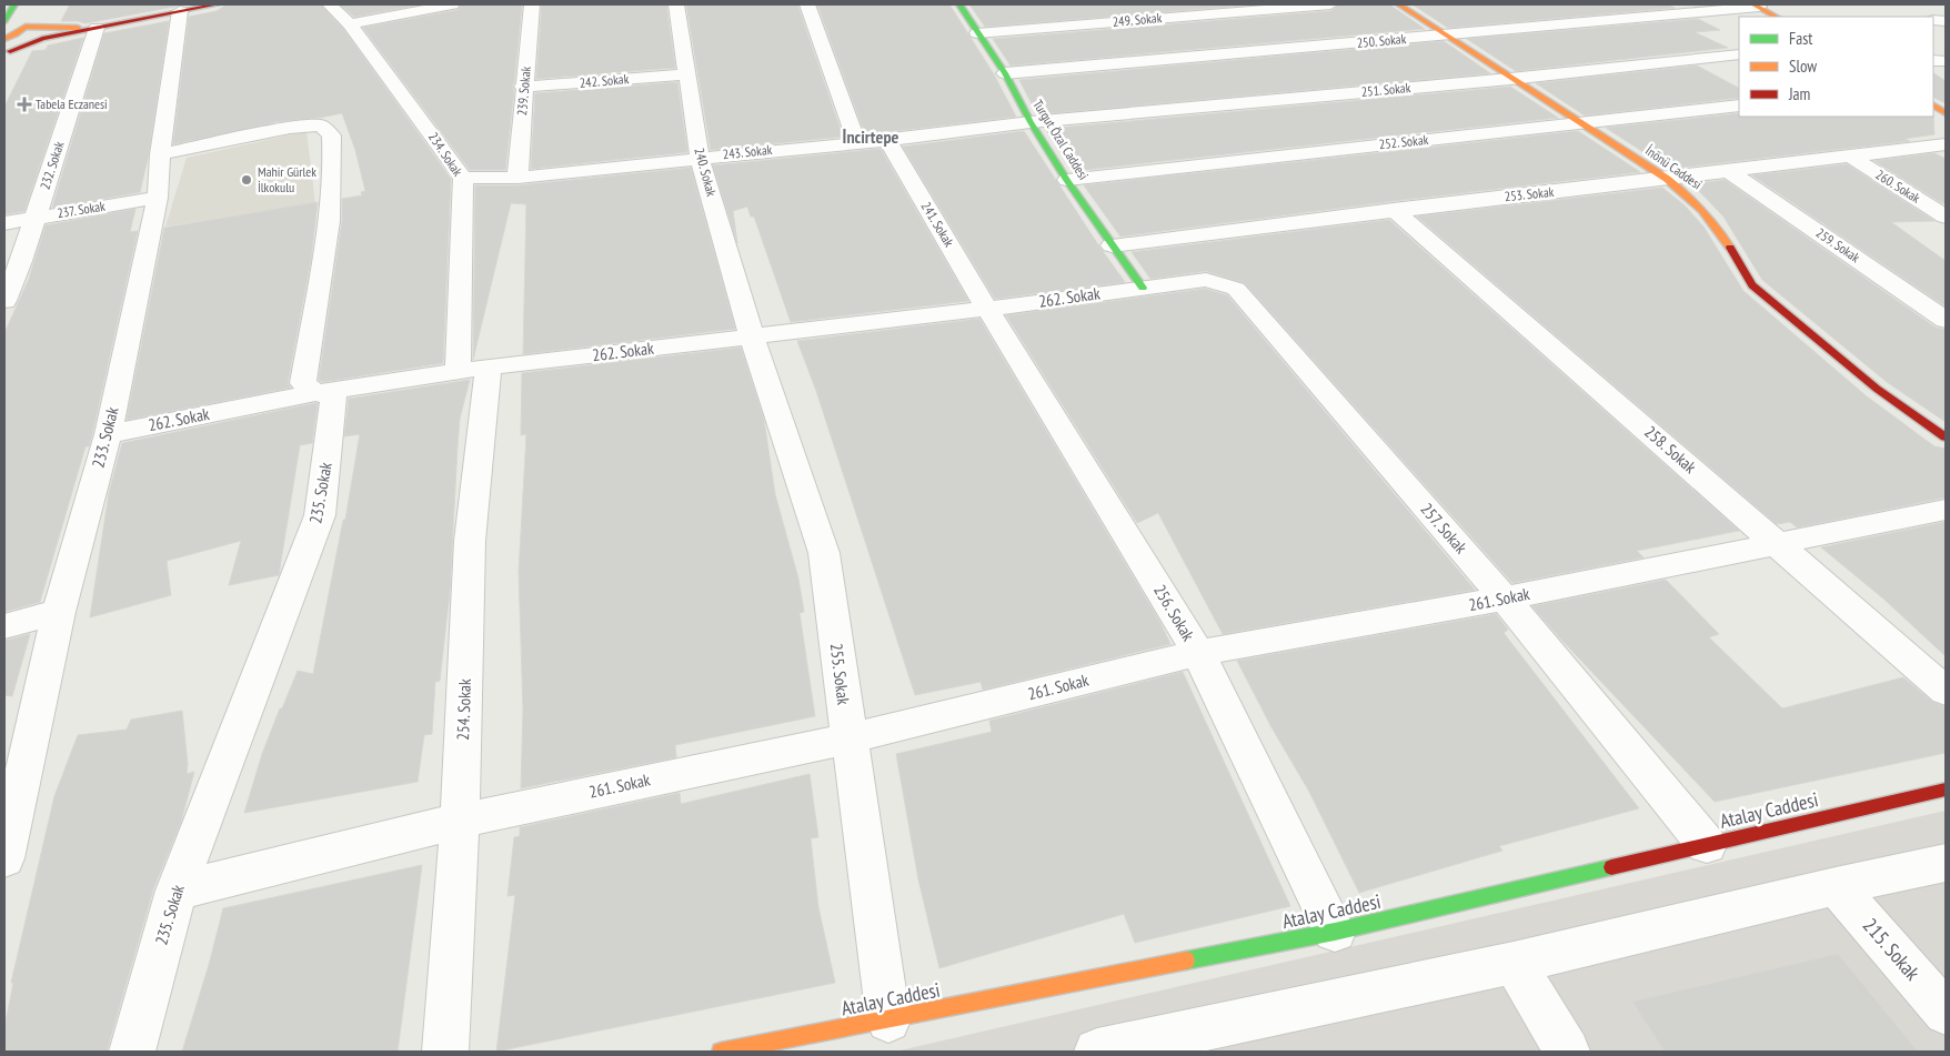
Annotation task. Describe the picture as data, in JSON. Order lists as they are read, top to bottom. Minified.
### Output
{"streets":{"street":["249. Sokak","250. Sokak","242. Sokak","251. Sokak","239. Sokak","Turgut Özal Caddesi","252. Sokak","243. Sokak","234. Sokak","232. Sokak","İnönü Caddesi","240. Sokak","260. Sokak","253. Sokak","237. Sokak","241. Sokak","259. Sokak","262. Sokak","233. Sokak","258. Sokak","235. Sokak","257. Sokak","261. Sokak","256. Sokak","255. Sokak","254. Sokak","Atalay Caddesi","215. Sokak"]},"crossings":[["249. Sokak","Turgut Özal Caddesi"],["250. Sokak","Turgut Özal Caddesi"],["250. Sokak","İnönü Caddesi"],["242. Sokak","239. Sokak"],["242. Sokak","240. Sokak"],["251. Sokak","Turgut Özal Caddesi"],["251. Sokak","243. Sokak"],["251. Sokak","İnönü Caddesi"],["239. Sokak","243. Sokak"],["Turgut Özal Caddesi","252. Sokak"],["Turgut Özal Caddesi","243. Sokak"],["Turgut Özal Caddesi","253. Sokak"],["Turgut Özal Caddesi","262. Sokak"],["Turgut Özal Caddesi","257. Sokak"],["252. Sokak","İnönü Caddesi"],["243. Sokak","234. Sokak"],["243. Sokak","240. Sokak"],["243. Sokak","241. Sokak"],["234. Sokak","262. Sokak"],["234. Sokak","254. Sokak"],["232. Sokak","237. Sokak"],["İnönü Caddesi","253. Sokak"],["240. Sokak","262. Sokak"],["240. Sokak","255. Sokak"],["260. Sokak","253. Sokak"],["253. Sokak","259. Sokak"],["253. Sokak","258. Sokak"],["237. Sokak","233. Sokak"],["241. Sokak","262. Sokak"],["241. Sokak","256. Sokak"],["262. Sokak","233. Sokak"],["262. Sokak","235. Sokak"],["262. Sokak","257. Sokak"],["262. Sokak","256. Sokak"],["262. Sokak","255. Sokak"],["262. Sokak","254. Sokak"],["258. Sokak","261. Sokak"],["235. Sokak","261. Sokak"],["257. Sokak","261. Sokak"],["257. Sokak","Atalay Caddesi"],["261. Sokak","256. Sokak"],["261. Sokak","255. Sokak"],["261. Sokak","254. Sokak"],["256. Sokak","Atalay Caddesi"],["255. Sokak","Atalay Caddesi"]],"districts":["İncirtepe"],"places":{"health":["Tabela Eczanesi"],"other":["Mahir Gürlek İlkokulu"]},"legend":["Fast","Slow","Jam"]}
